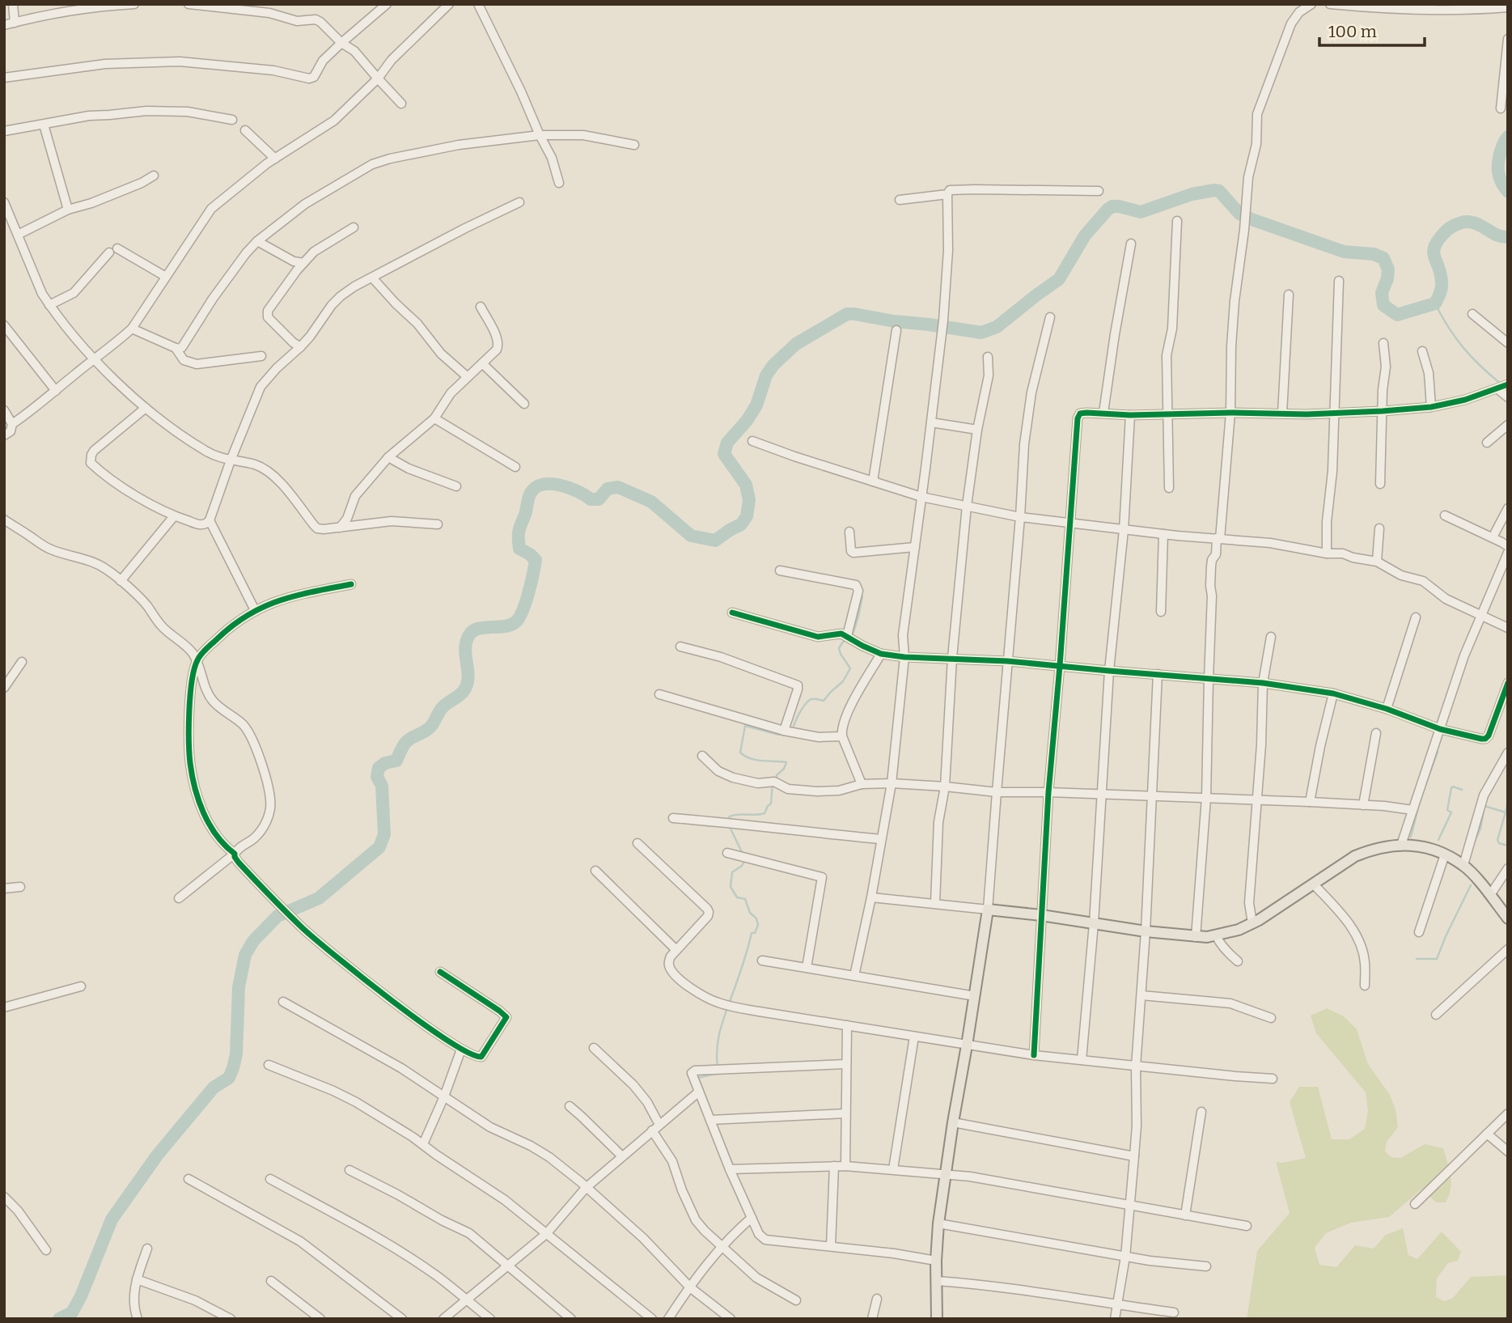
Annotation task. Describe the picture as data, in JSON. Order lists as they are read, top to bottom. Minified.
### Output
{"scale_bar":"100 m"}
